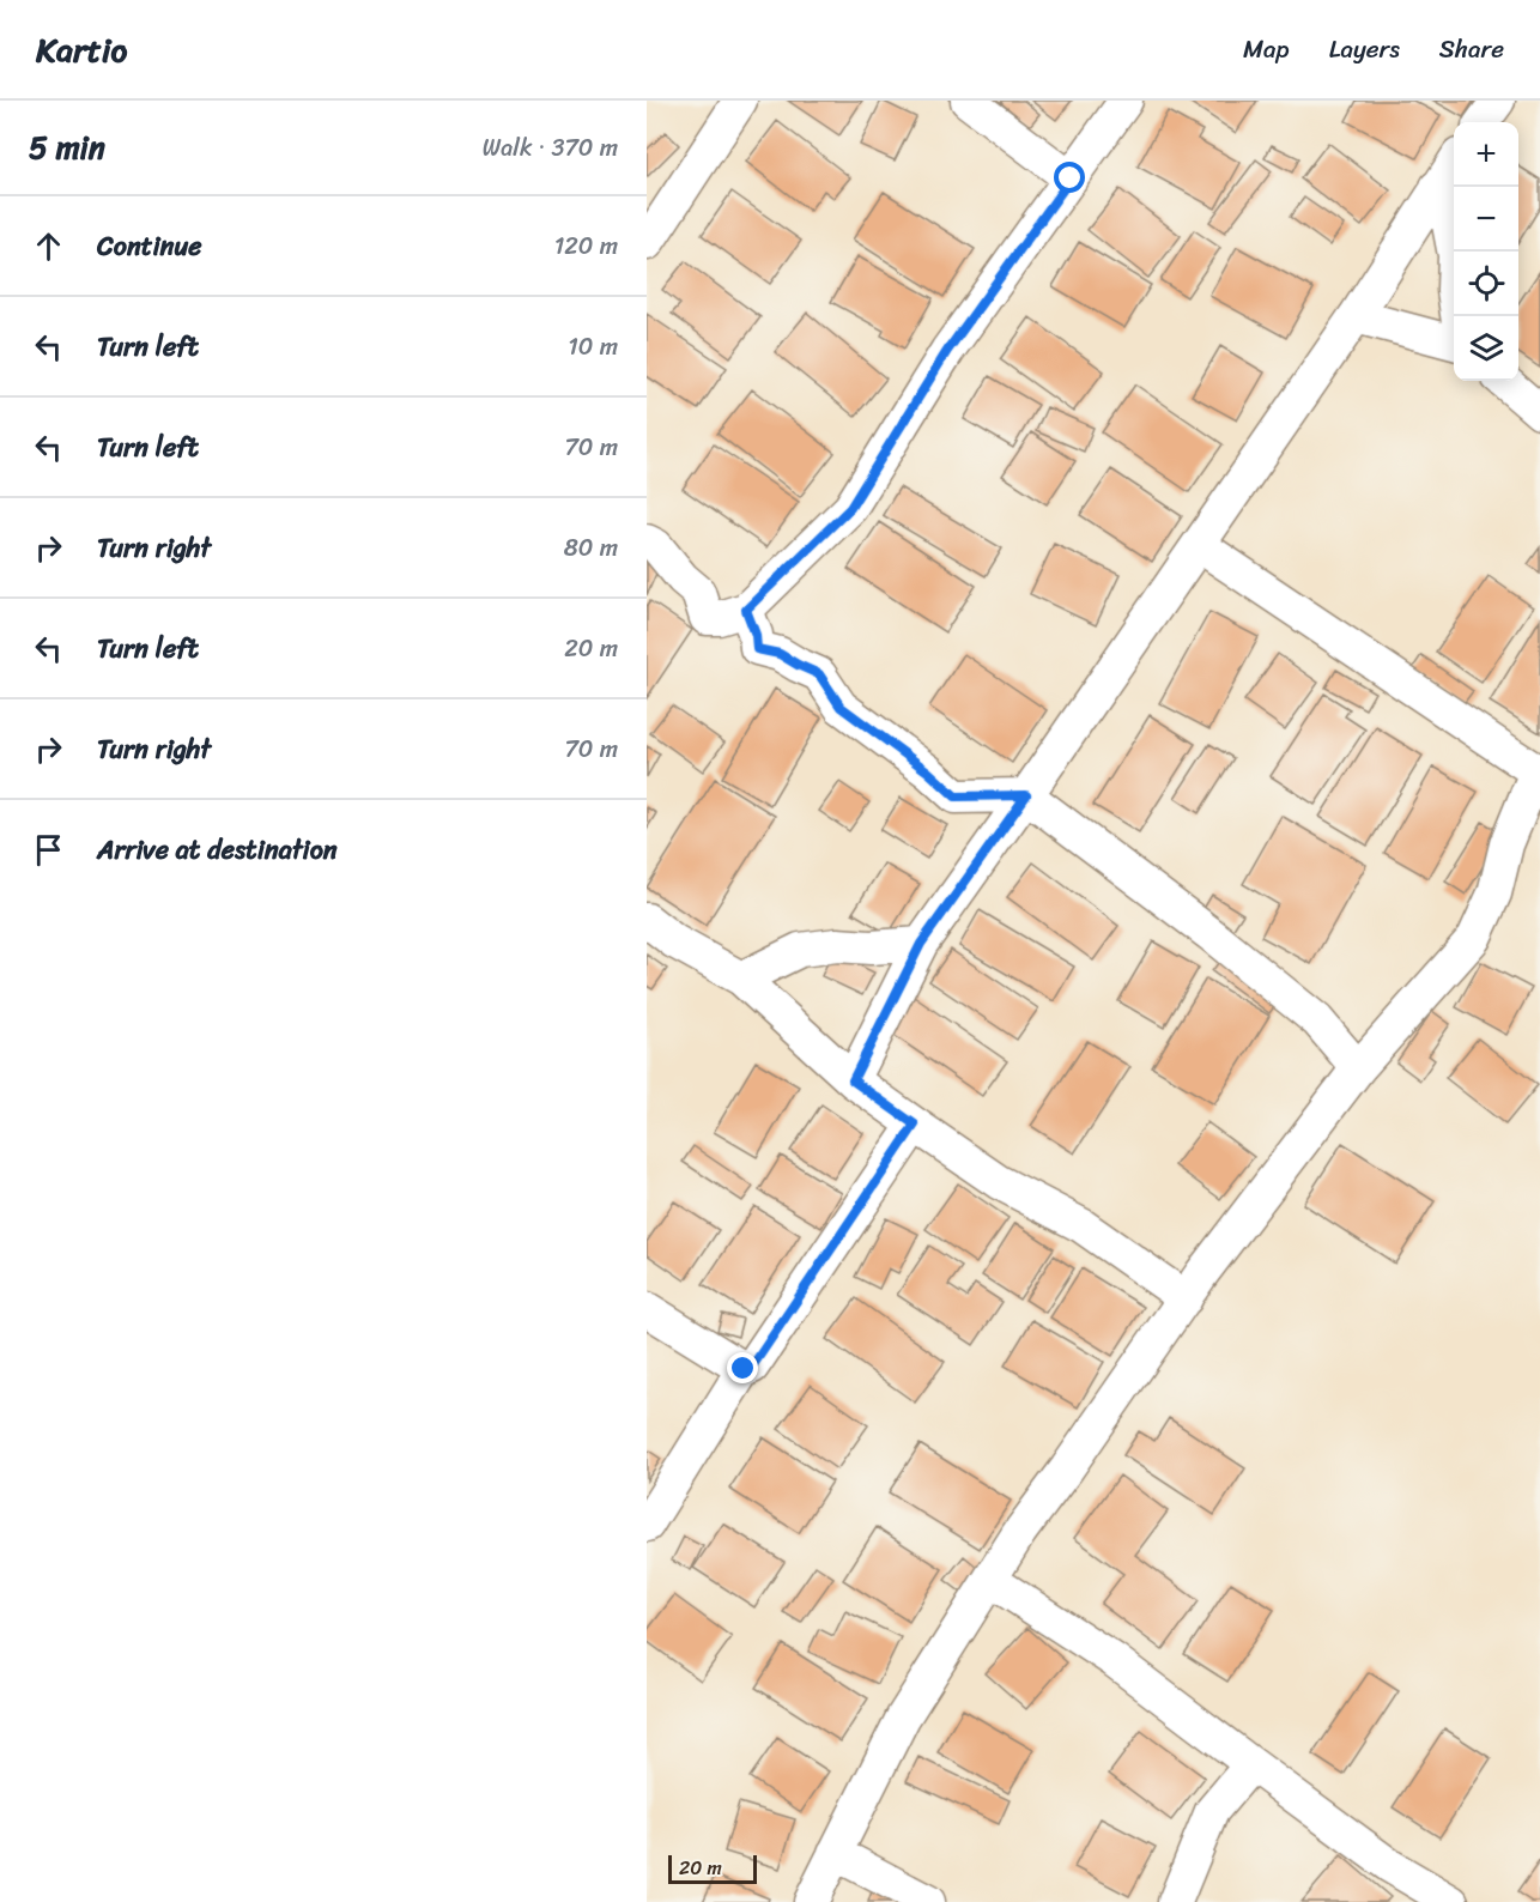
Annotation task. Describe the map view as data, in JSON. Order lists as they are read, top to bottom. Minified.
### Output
{"scale_bar":"20 m","page":{"header":"Kartio","nav":["Map","Layers","Share"],"heading":["5 min","Walk · 370 m"],"map_buttons":["+","−"],"list":[["Continue","120 m"],["Turn left","10 m"],["Turn left","70 m"],["Turn right","80 m"],["Turn left","20 m"],["Turn right","70 m"],"Arrive at destination"],"scale":"20 m"}}
